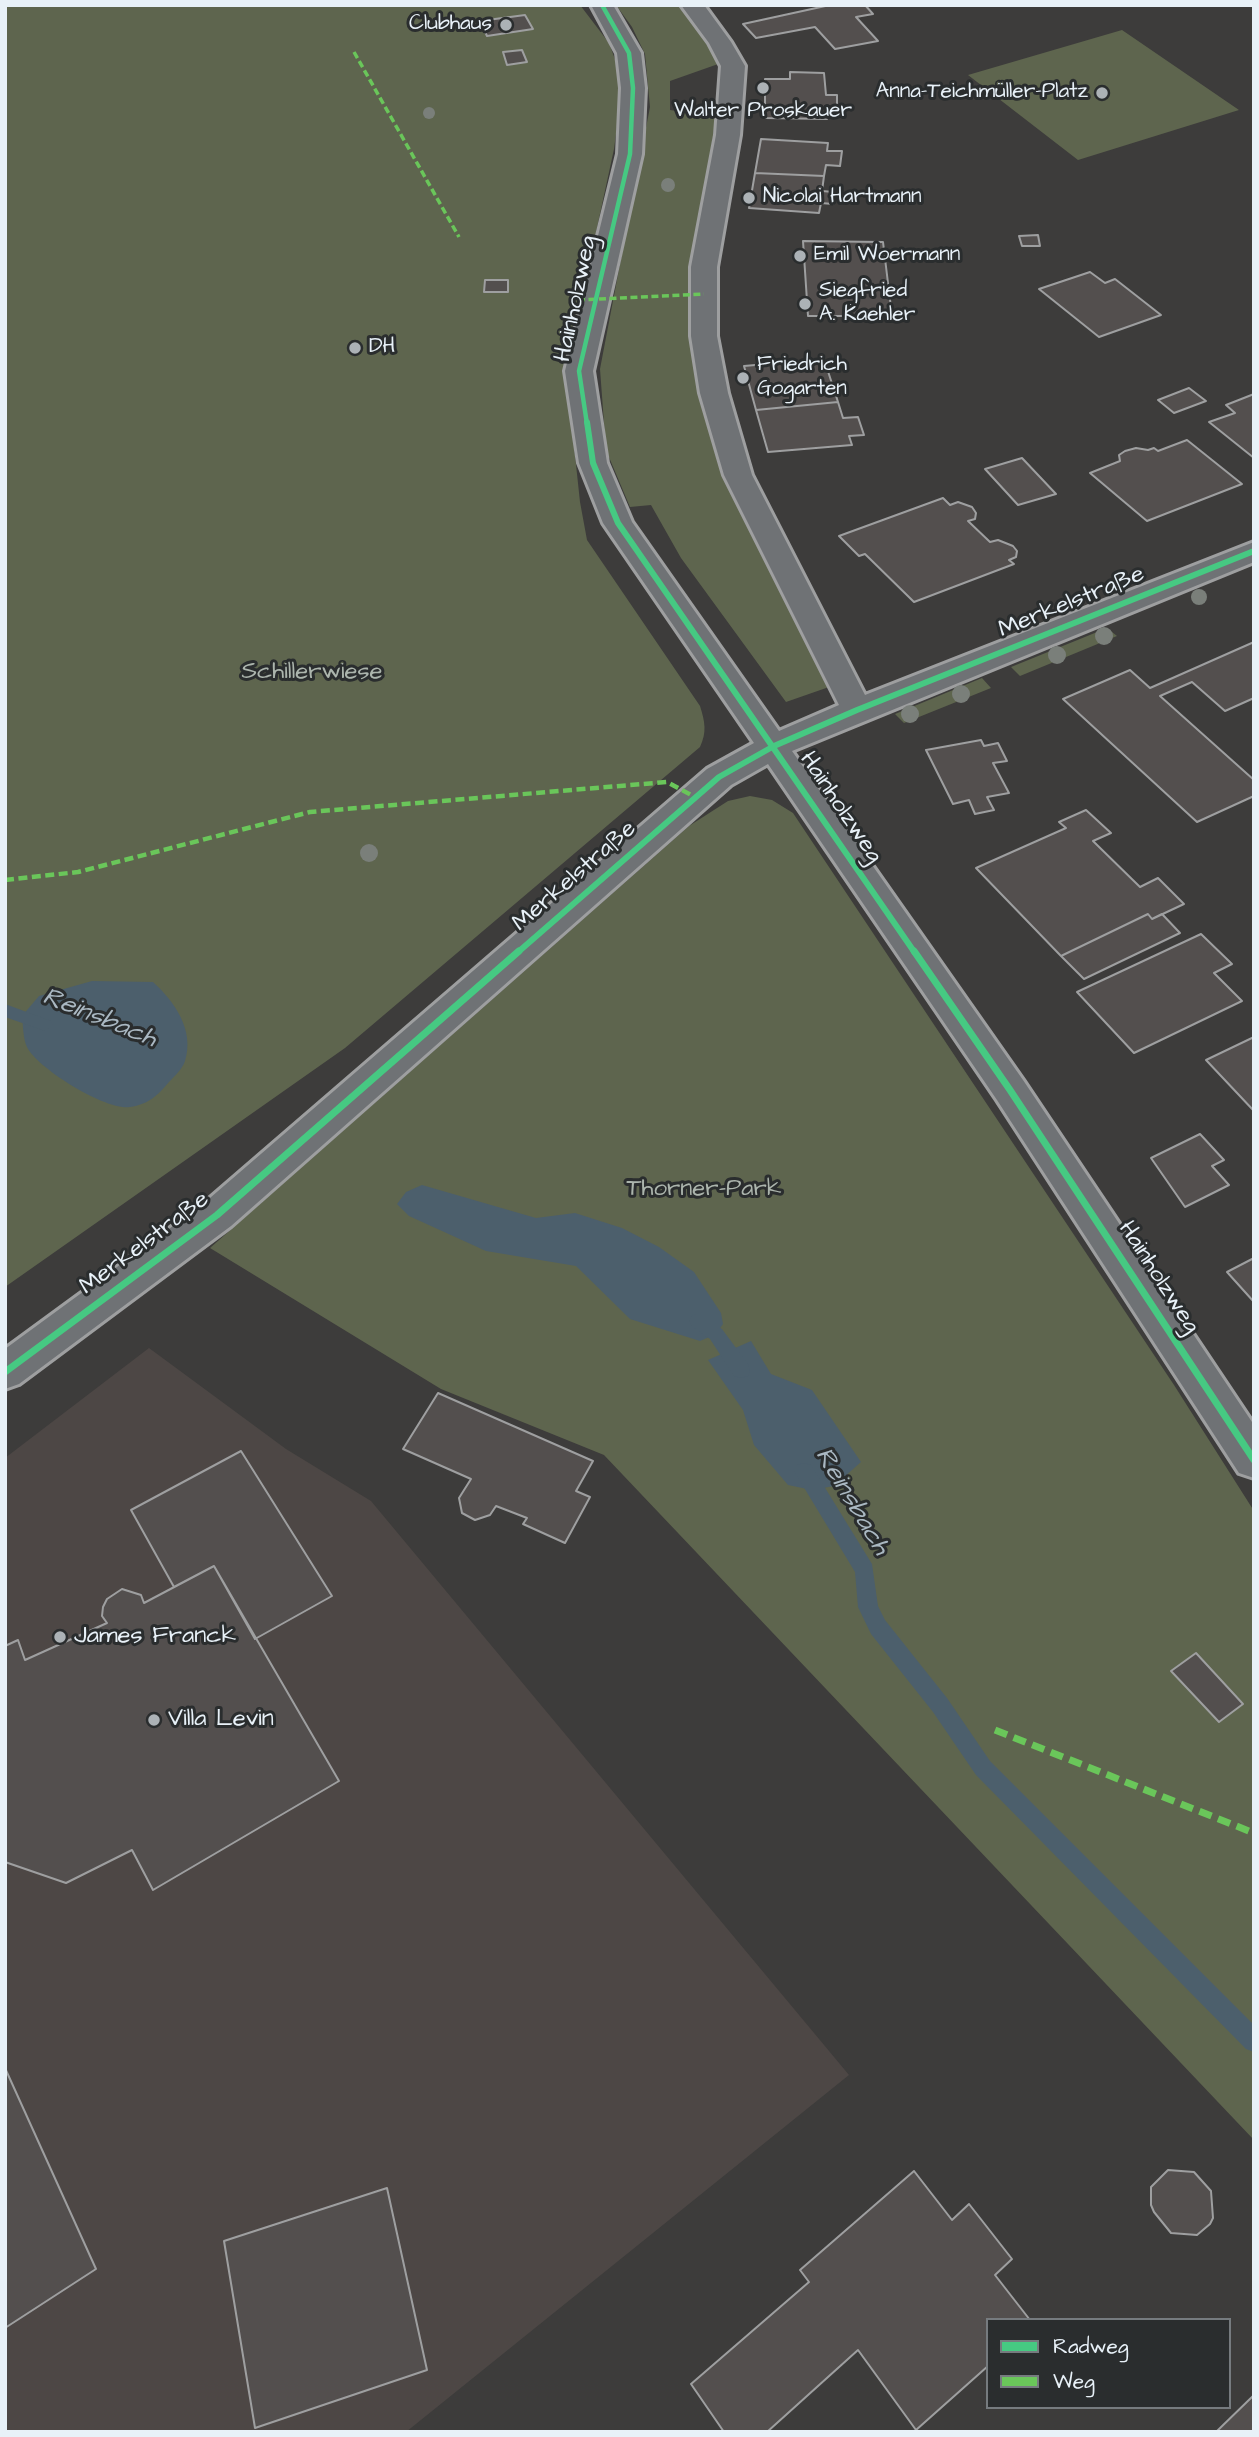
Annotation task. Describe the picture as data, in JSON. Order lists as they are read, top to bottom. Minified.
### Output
{"streets":{"street":["Hainholzweg","Merkelstraße"]},"crossings":[["Hainholzweg","Merkelstraße"]],"water":["Reinsbach"],"parks":["Schillerwiese","Thorner-Park"],"places":["Clubhaus","Walter Proskauer","Anna-Teichmüller-Platz","Nicolai Hartmann","Emil Woermann","Siegfried A. Kaehler","DH","Friedrich Gogarten","James Franck","Villa Levin"],"legend":["Radweg","Weg"]}
